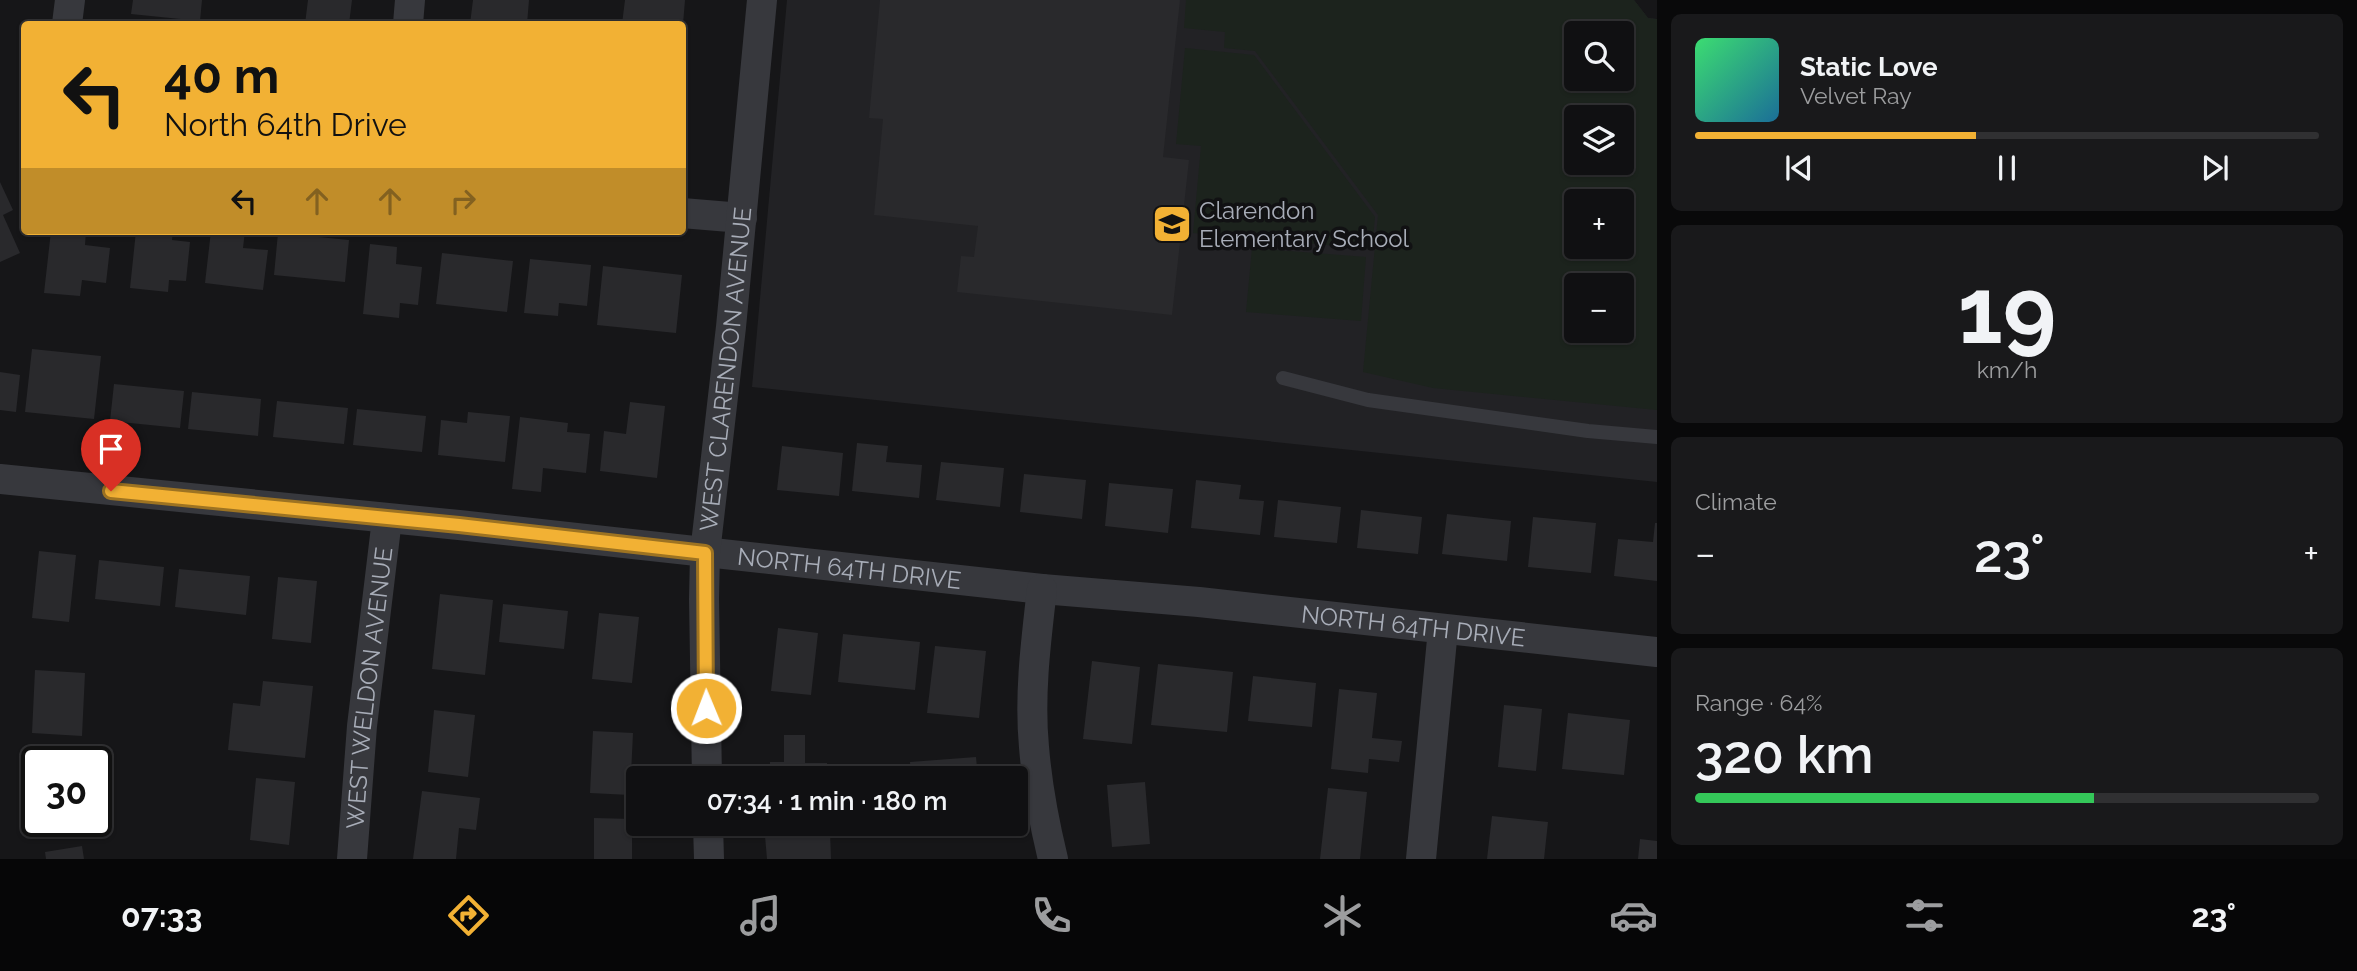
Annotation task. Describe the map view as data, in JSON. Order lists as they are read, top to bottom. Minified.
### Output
{"streets":{"street":["WEST CLARENDON AVENUE","NORTH 64TH DRIVE","WEST WELDON AVENUE"]},"crossings":[["WEST CLARENDON AVENUE","NORTH 64TH DRIVE"],["NORTH 64TH DRIVE","WEST WELDON AVENUE"]],"places":{"school or university":["Clarendon Elementary School"]},"page":{"map_buttons":["+","−"],"turn":["40 m","North 64th Drive"],"song":["Static Love","Velvet Ray"],"tile":[["19","km/h"],"Climate",["Range · 64%","320 km"]],"heat":["−","23°","+"],"limit":"30","trip":"07:34 · 1 min · 180 m","tabs":["07:33","23°"]}}
